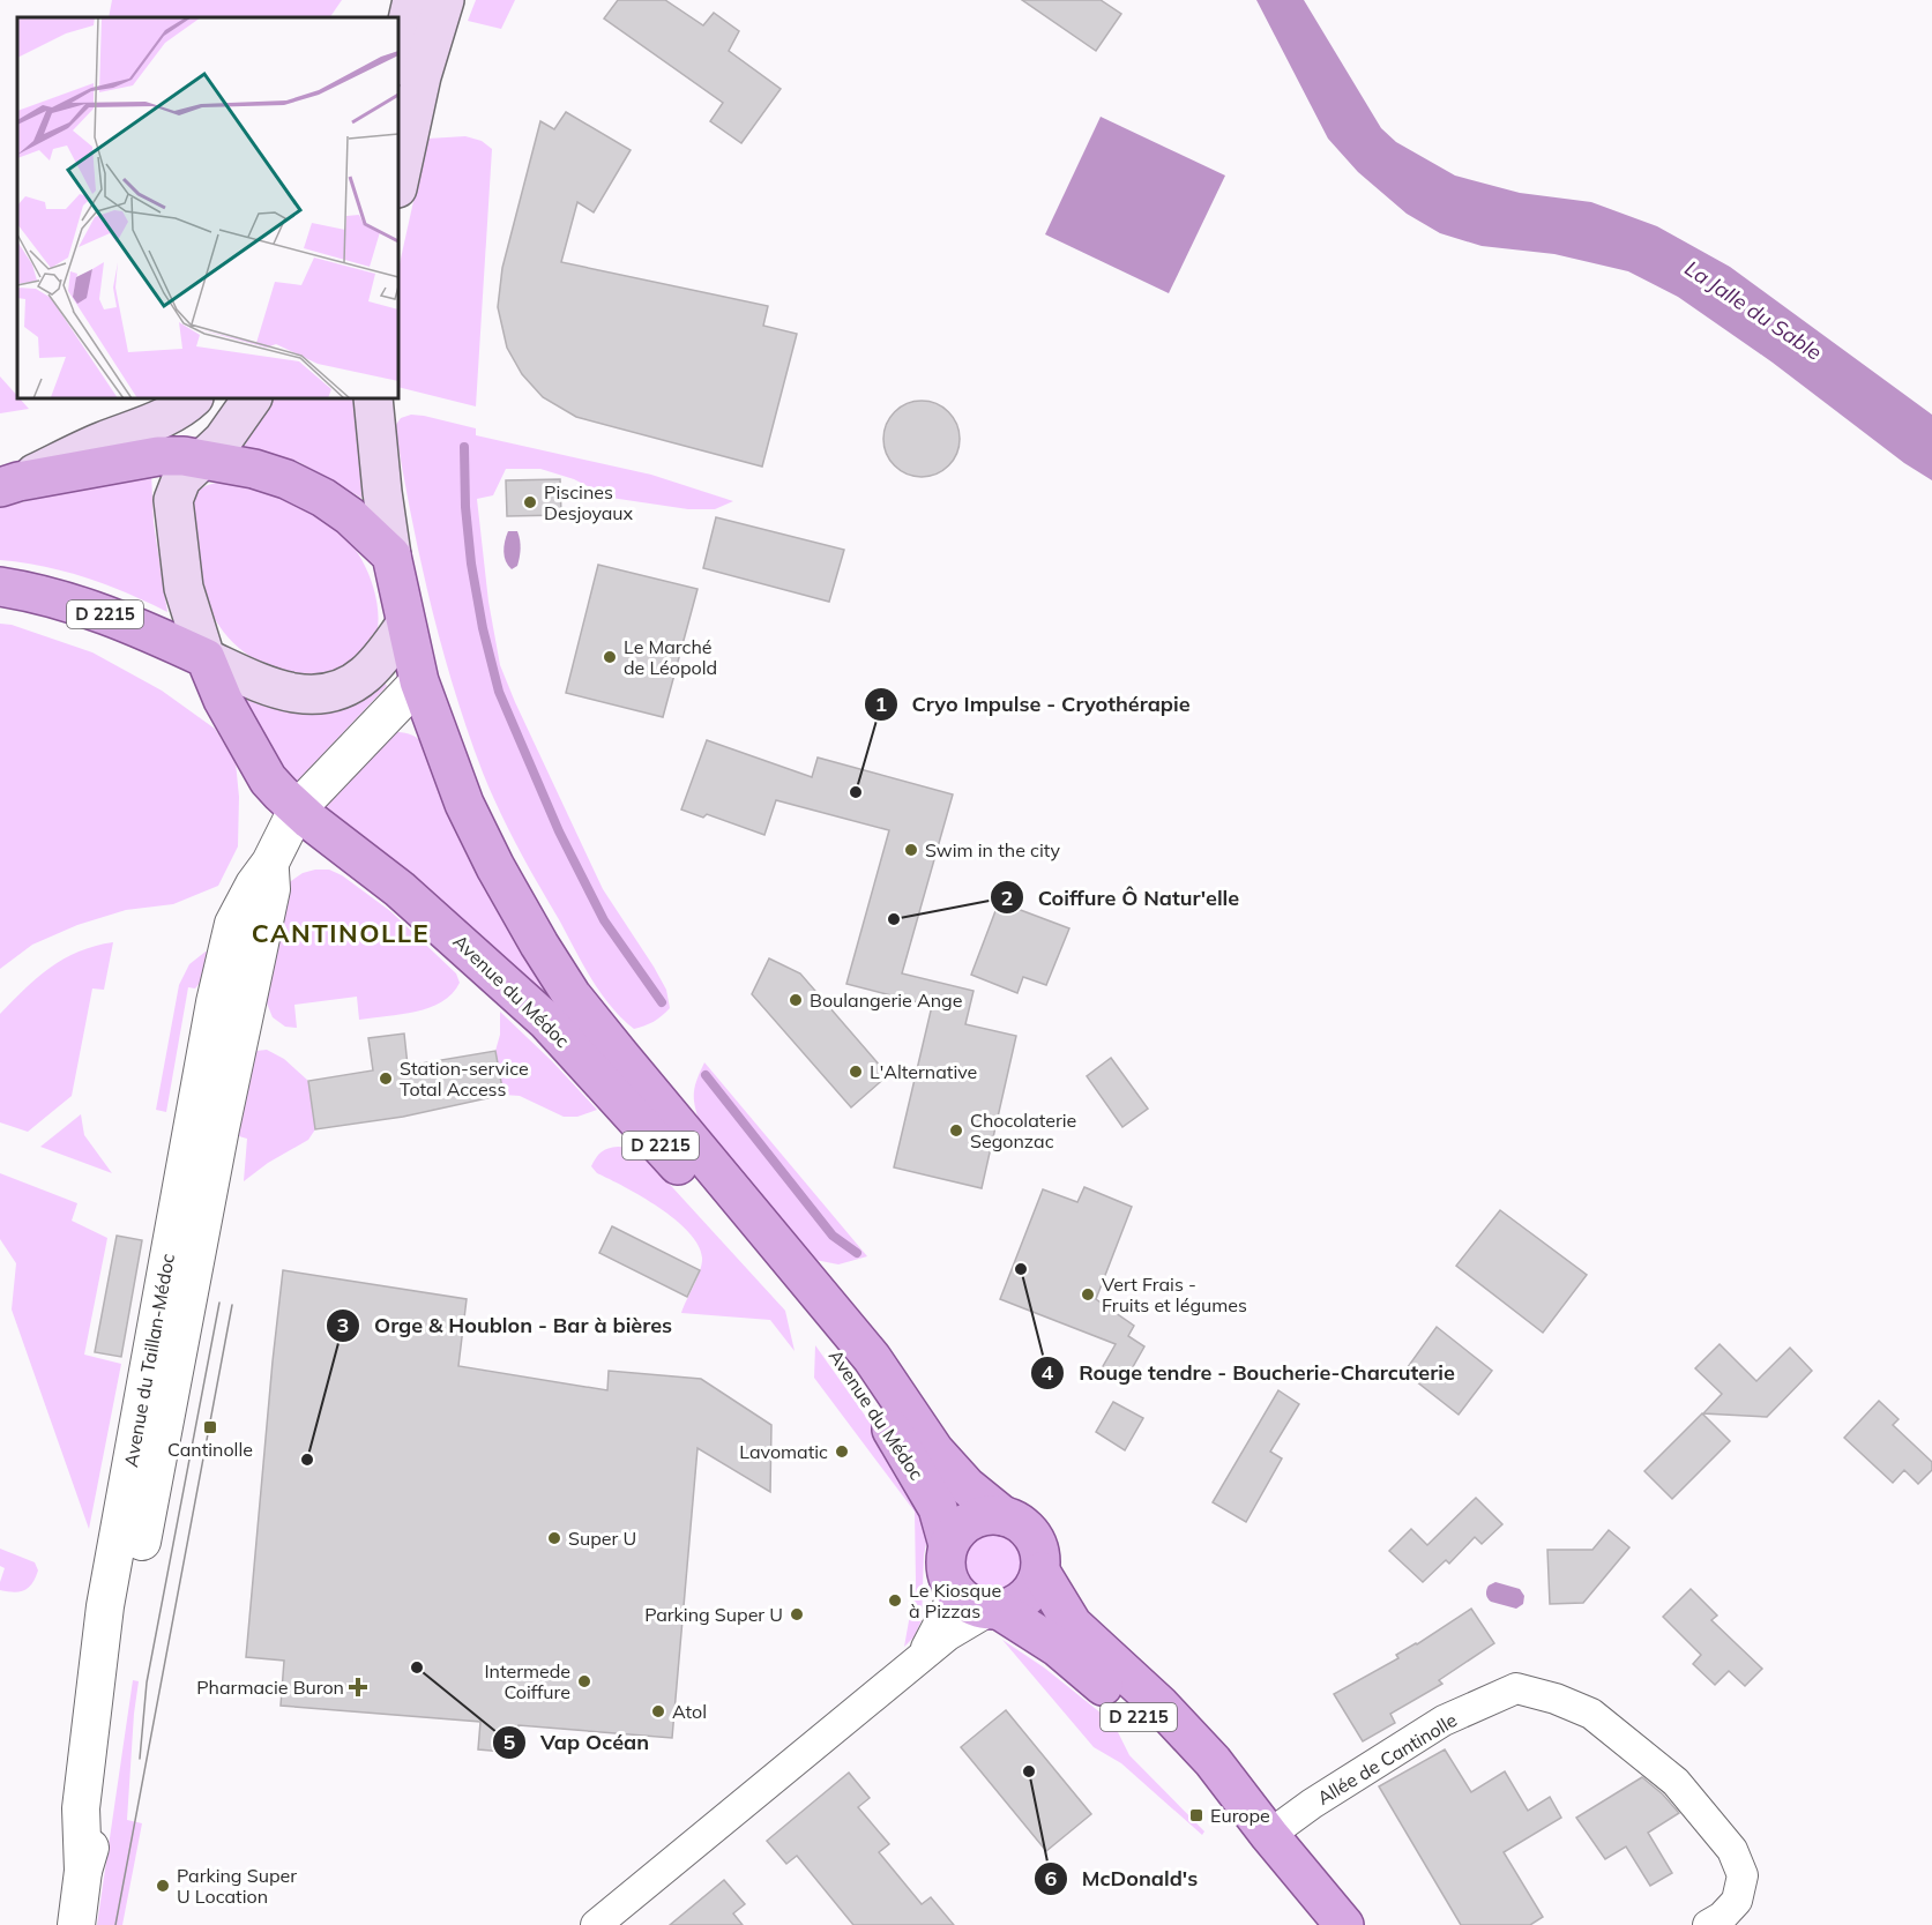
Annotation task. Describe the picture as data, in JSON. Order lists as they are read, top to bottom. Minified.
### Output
{"streets":{"main road":["D 2215","Avenue du Médoc"],"street":["Avenue du Taillan-Médoc","Allée de Cantinolle"]},"crossings":[["D 2215","Avenue du Médoc"],["D 2215","Allée de Cantinolle"],["Avenue du Médoc","Avenue du Taillan-Médoc"]],"districts":["CANTINOLLE"],"water":["La Jalle du Sable"],"places":{"other":["Piscines Desjoyaux","Le Marché de Léopold","Cryo Impulse - Cryothérapie","Swim in the city","Coiffure Ô Natur'elle","Boulangerie Ange","L'Alternative","Station-service Total Access","Chocolaterie Segonzac","Rouge tendre - Boucherie-Charcuterie","Vert Frais - Fruits et légumes","Lavomatic","Orge & Houblon - Bar à bières","Super U","Le Kiosque à Pizzas","Parking Super U","Vap Océan","Intermede Coiffure","Atol","McDonald's","Parking Super U Location"],"transit":["Cantinolle","Europe"],"health":["Pharmacie Buron"]}}
